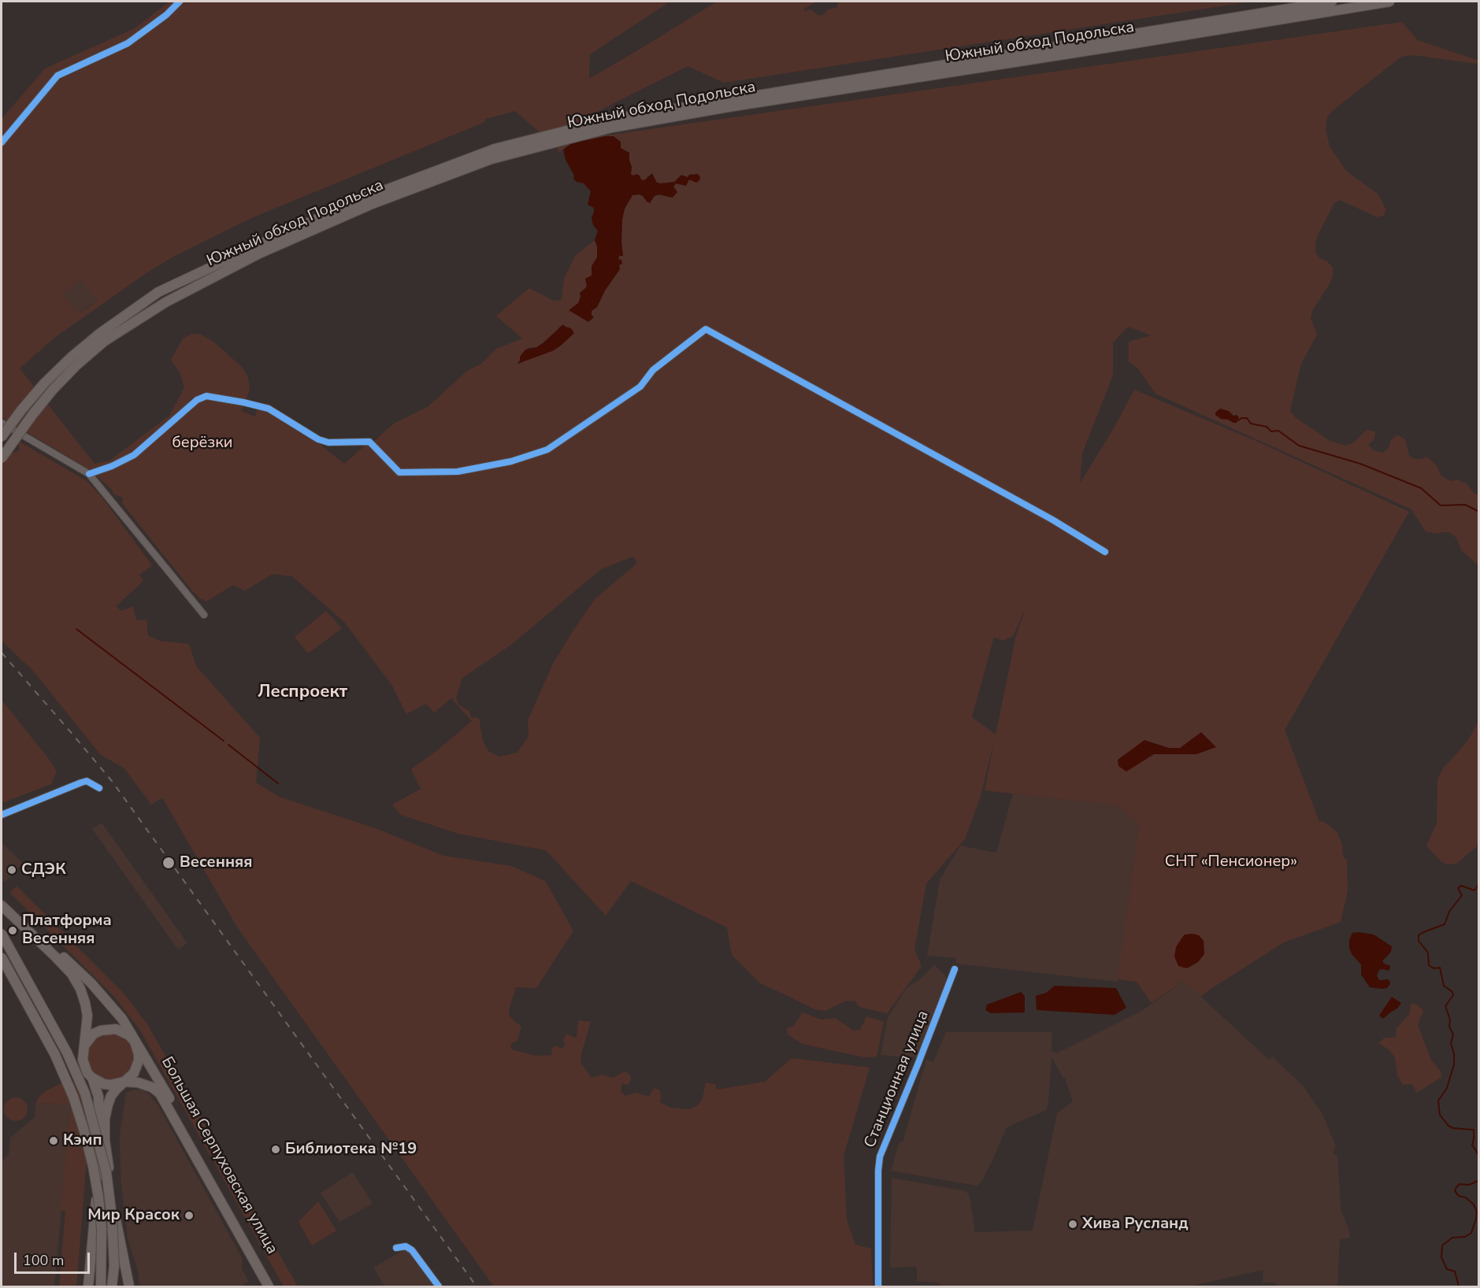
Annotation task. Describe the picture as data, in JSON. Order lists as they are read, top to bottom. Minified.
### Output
{"streets":{"main road":["Южный обход Подольска","Большая Серпуховская улица"],"street":["Станционная улица"]},"districts":["Леспроект"],"parks":["берёзки","СНТ «Пенсионер»"],"places":["Весенняя","СДЭК","Платформа Весенняя","Кэмп","Библиотека №19","Мир Красок","Хива Русланд"],"scale_bar":"100 m"}
